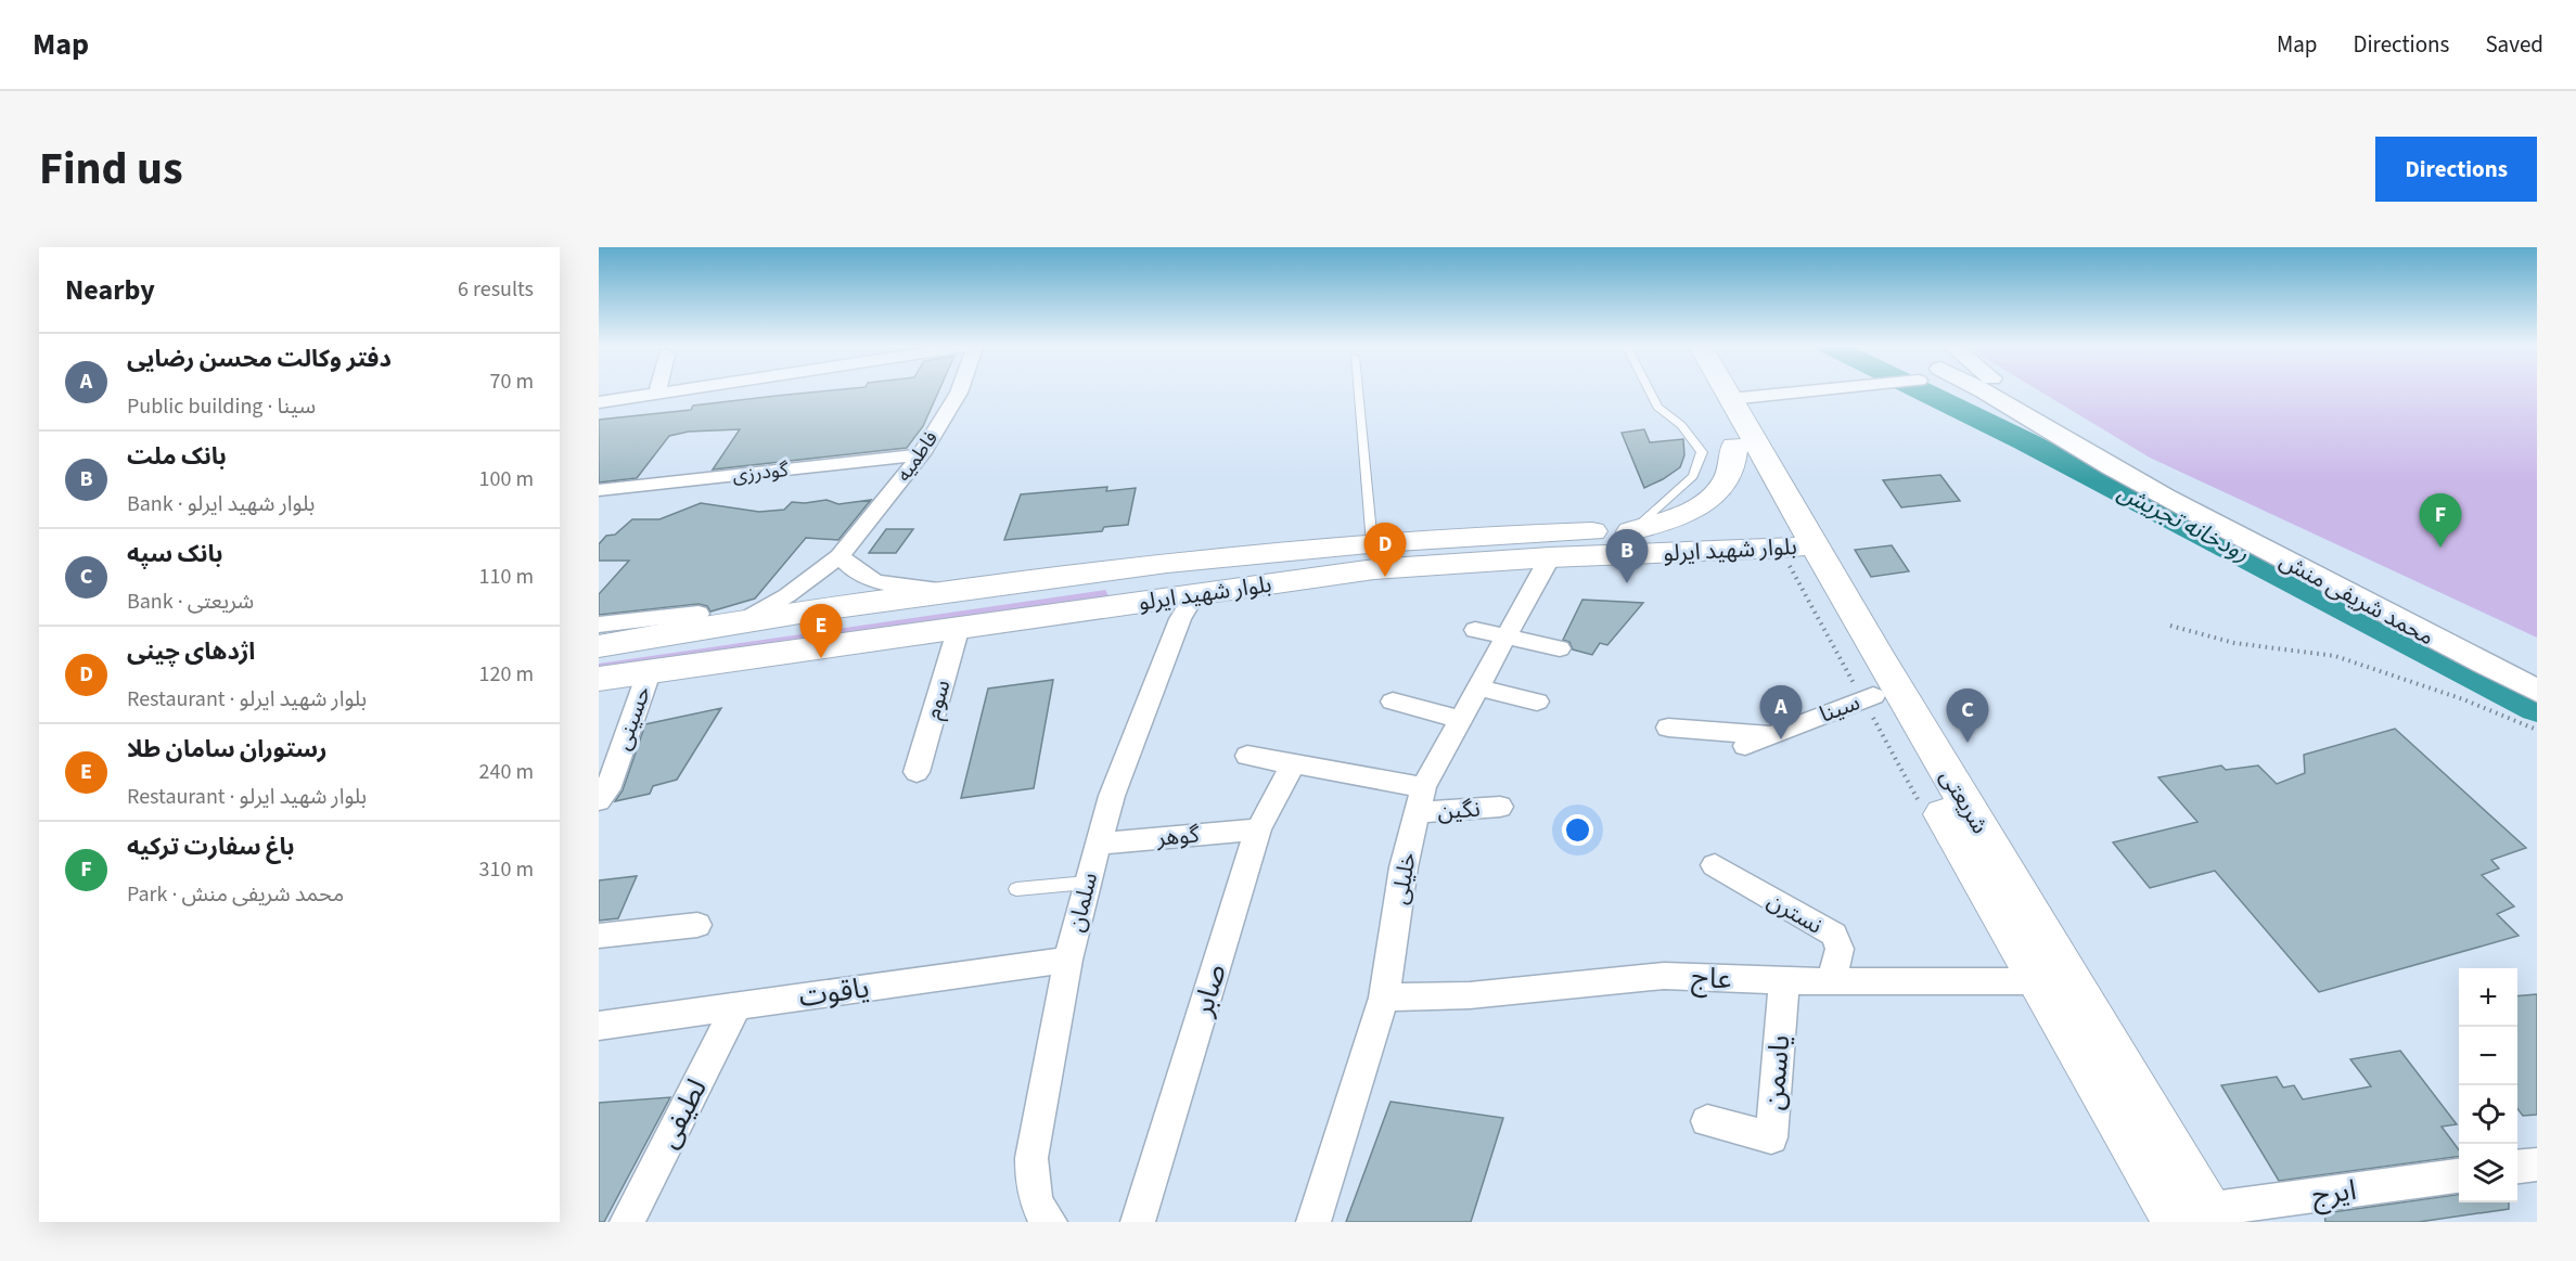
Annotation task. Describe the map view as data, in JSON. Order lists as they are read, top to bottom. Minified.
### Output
{"streets":{"main road":["بلوار شهید ایرلو","شریعتی"],"street":["فاطمیه","گودرزی","محمد شریفی منش","سوم","سینا","حسینی","نگین","گوهر","خلیلی","سلمان","نسترن","عاج","صابر","یاقوت","یاسمن","لطیفی","ایرج"]},"crossings":[["فاطمیه","گودرزی"],["فاطمیه","بلوار شهید ایرلو"],["بلوار شهید ایرلو","سوم"],["بلوار شهید ایرلو","حسینی"],["بلوار شهید ایرلو","شریعتی"],["بلوار شهید ایرلو","خلیلی"],["بلوار شهید ایرلو","سلمان"],["سینا","شریعتی"],["شریعتی","عاج"],["شریعتی","ایرج"],["نگین","خلیلی"],["گوهر","سلمان"],["گوهر","صابر"],["خلیلی","عاج"],["سلمان","یاقوت"],["نسترن","عاج"],["عاج","یاسمن"],["یاقوت","لطیفی"]],"water":["رودخانه تجریش"],"page":{"header":"Map","nav":["Map","Directions","Saved"],"title":"Find us","buttons":"Directions","heading":["Nearby","6 results"],"list":[{"mark":"A","name":"دفتر وکالت محسن رضایی","note":"Public building · سینا","value":"70 m"},{"mark":"B","name":"بانک ملت","note":"Bank · بلوار شهید ایرلو","value":"100 m"},{"mark":"C","name":"بانک سپه","note":"Bank · شریعتی","value":"110 m"},{"mark":"D","name":"اژدهای چینی","note":"Restaurant · بلوار شهید ایرلو","value":"120 m"},{"mark":"E","name":"رستوران سامان طلا","note":"Restaurant · بلوار شهید ایرلو","value":"240 m"},{"mark":"F","name":"باغ سفارت ترکیه","note":"Park · محمد شریفی منش","value":"310 m"}],"pins":["F","D","B","E","A","C"],"map_buttons":["+","−"]}}
